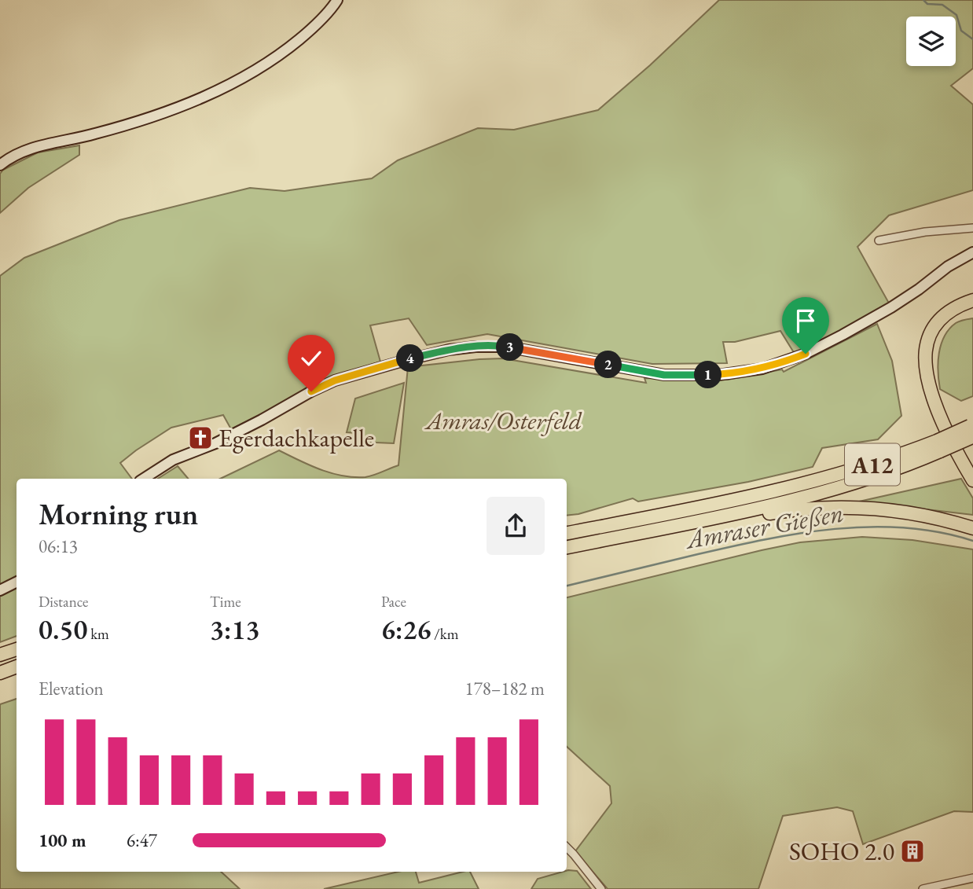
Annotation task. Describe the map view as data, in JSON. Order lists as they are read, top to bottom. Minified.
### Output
{"streets":{"highway":["A12"]},"water":["Amraser Gießen"],"parks":["Amras/Osterfeld"],"places":{"church":["Egerdachkapelle"],"building":["SOHO 2.0"]},"page":{"pins":["3","4","2","1"],"heading":["Morning run","06:13"],"stats":[["Distance","0.50 km"],["Time","3:13"],["Pace","6:26 /km"]],"chart":["Elevation","178–182 m"],"list":[{"name":"100 m","note":"6:47"}]}}
